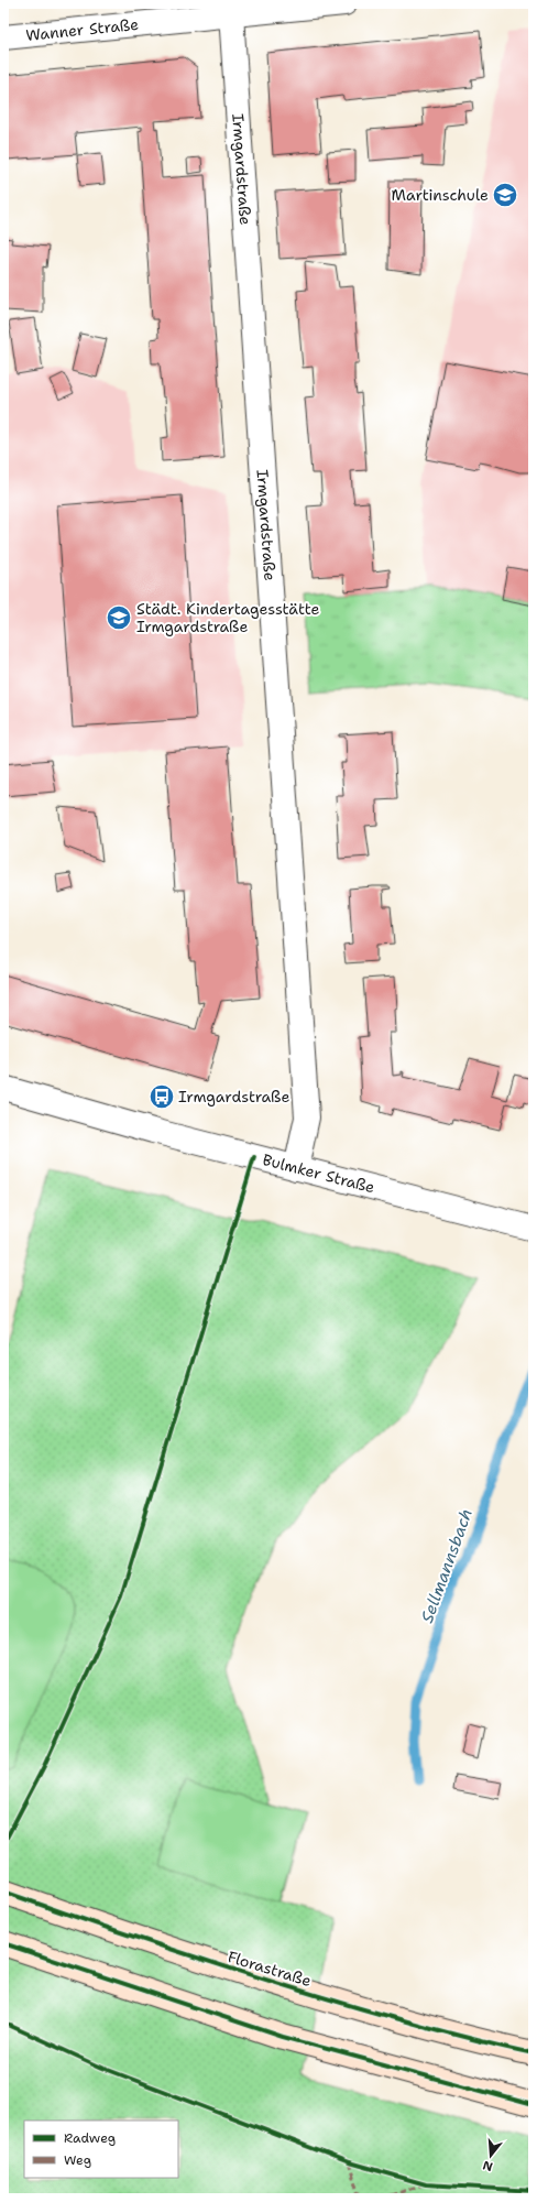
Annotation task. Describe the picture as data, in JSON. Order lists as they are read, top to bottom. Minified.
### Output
{"streets":{"main road":["Florastraße"],"street":["Wanner Straße","Irmgardstraße","Bulmker Straße"]},"crossings":[["Wanner Straße","Irmgardstraße"],["Irmgardstraße","Bulmker Straße"]],"water":["Sellmannsbach"],"places":{"school or university":["Martinschule","Städt. Kindertagesstätte Irmgardstraße"],"bus stop":["Irmgardstraße"]},"legend":["Radweg","Weg"],"north":"bottom"}
